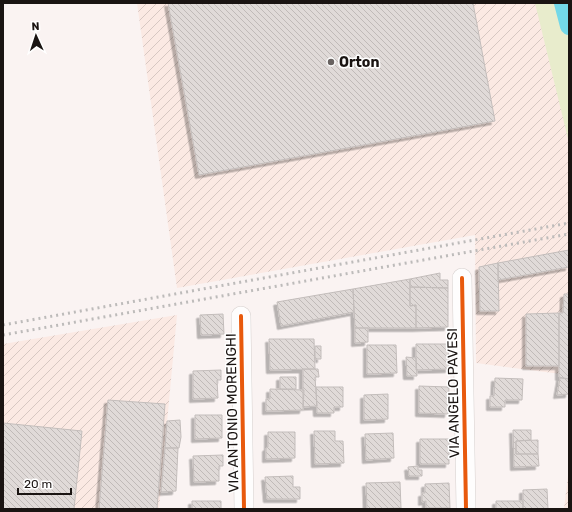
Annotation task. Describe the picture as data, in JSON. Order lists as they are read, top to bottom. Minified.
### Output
{"streets":{"street":["VIA ANGELO PAVESI","VIA ANTONIO MORENGHI"]},"places":["Orton"],"scale_bar":"20 m","north":"top"}
